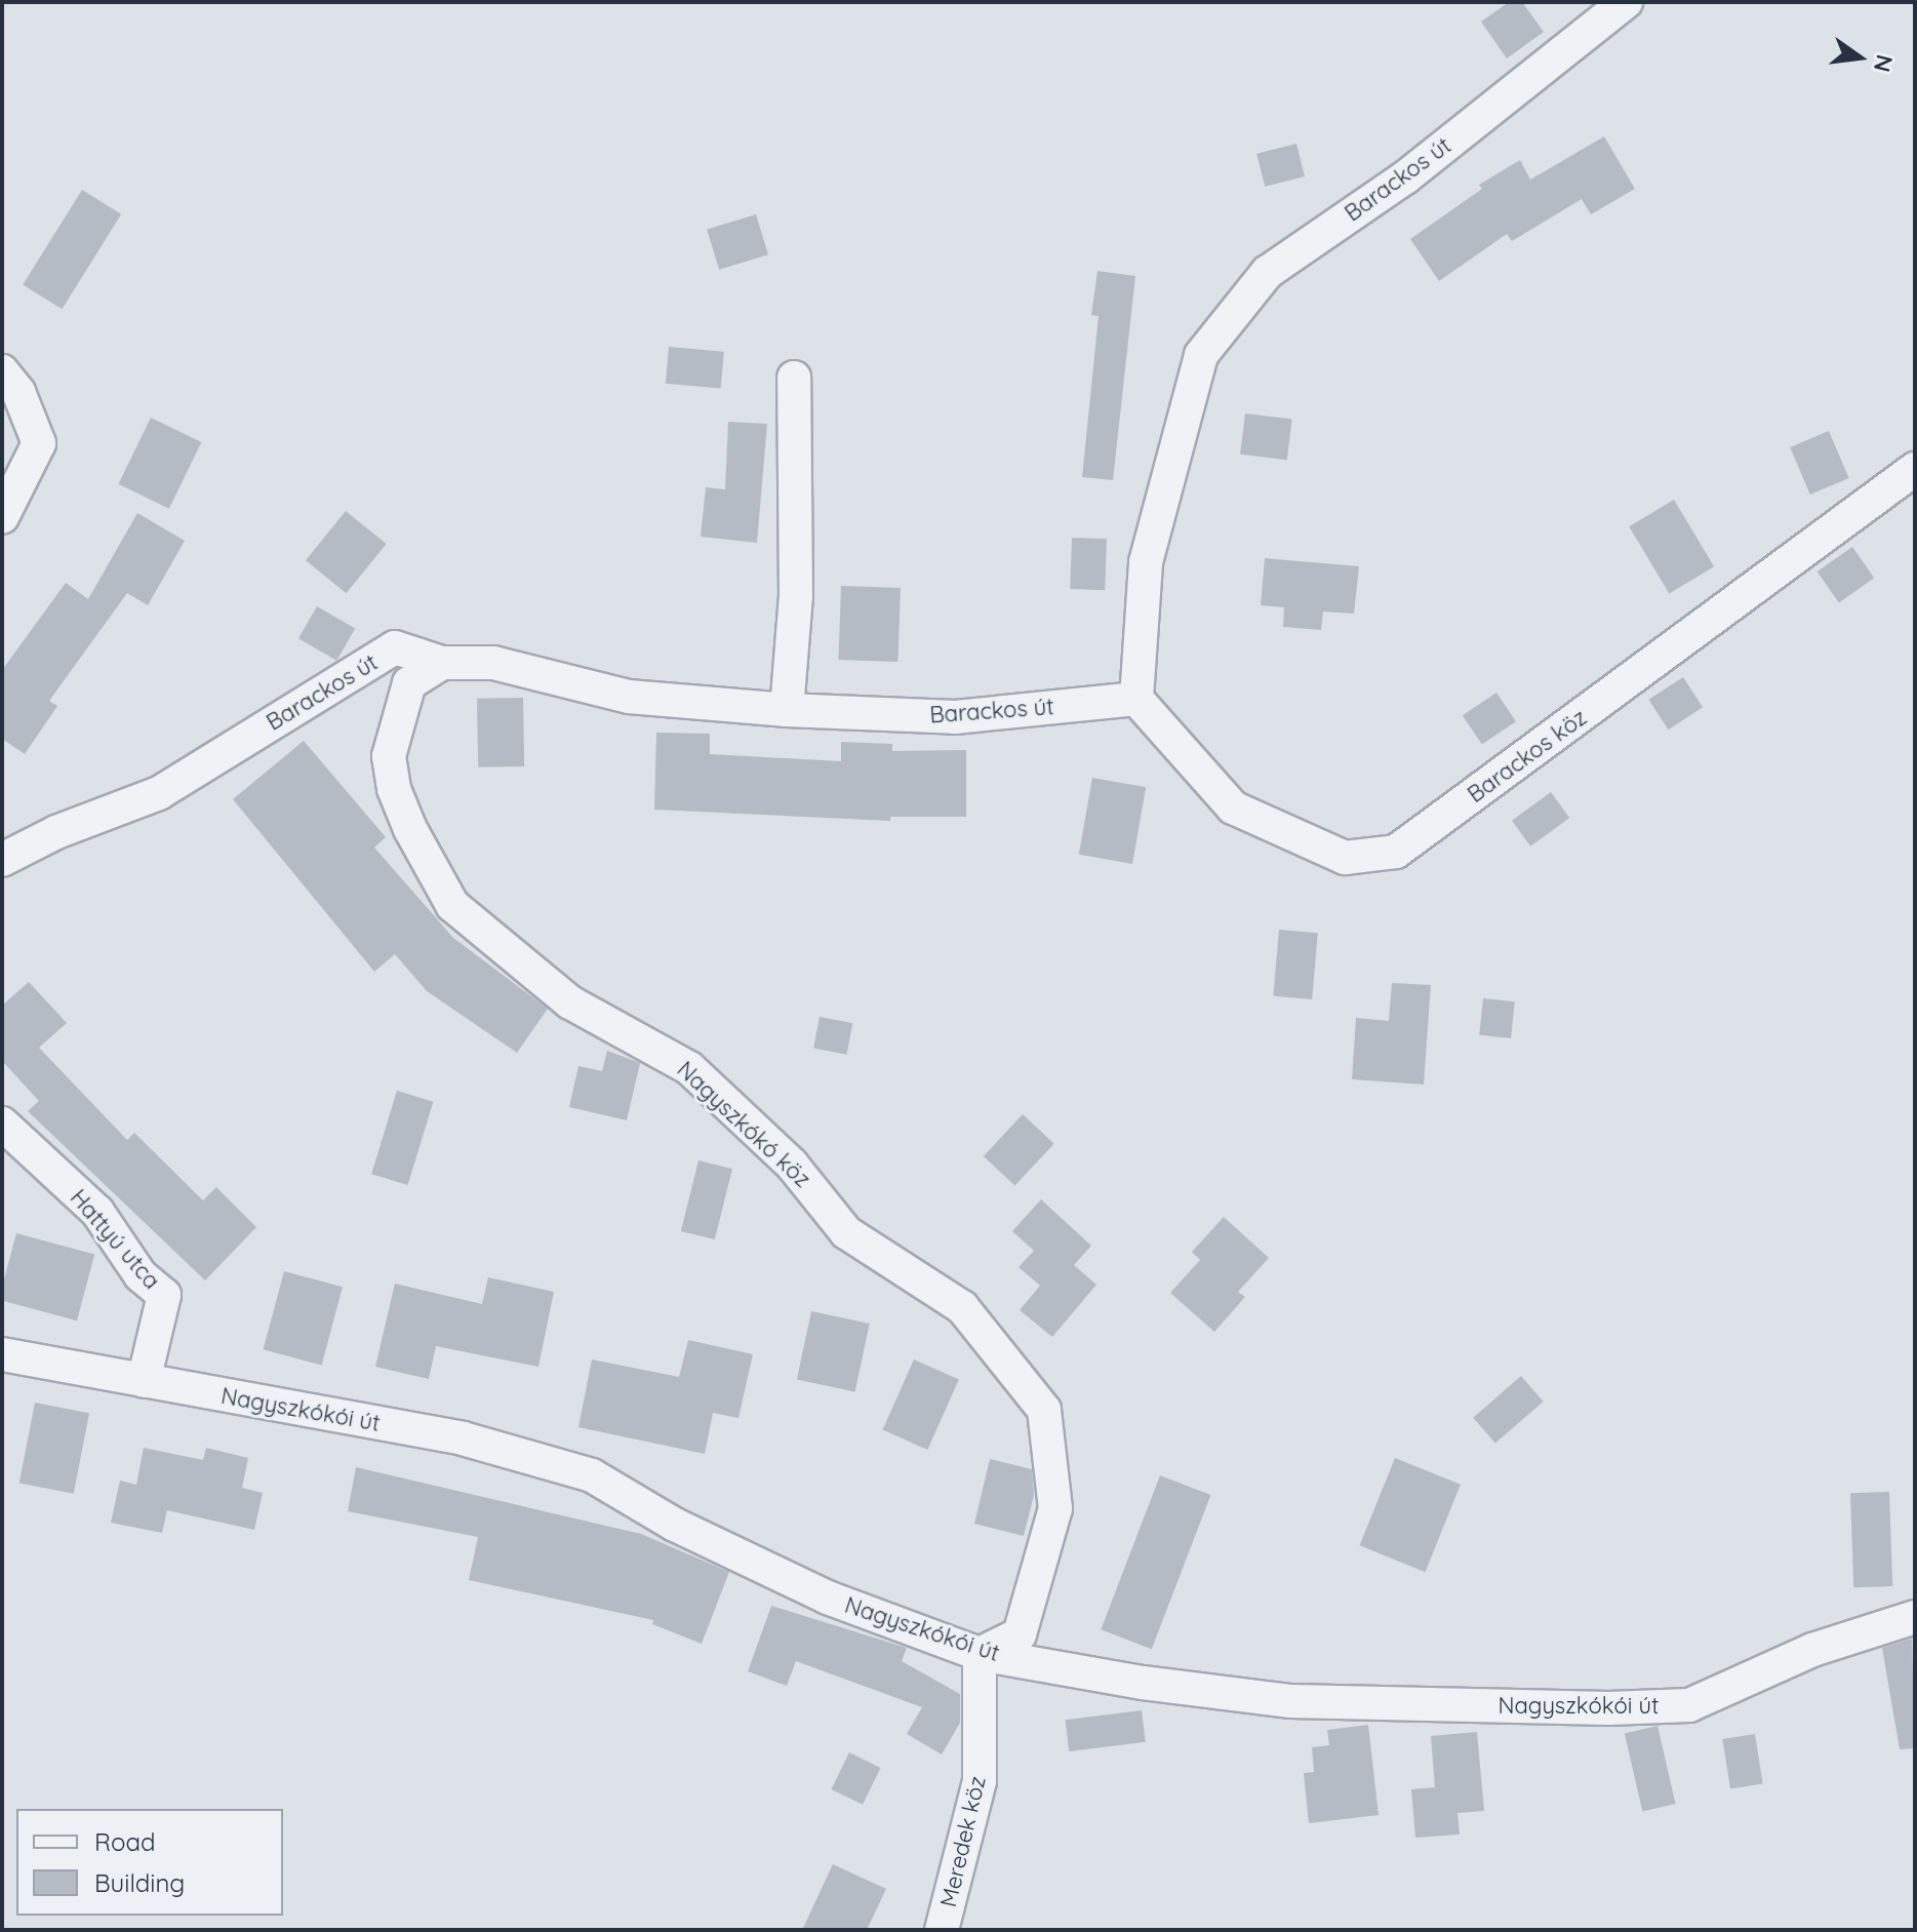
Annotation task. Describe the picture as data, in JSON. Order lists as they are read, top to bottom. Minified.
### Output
{"streets":{"street":["Barackos út","Barackos köz","Nagyszkókó köz","Hattyú utca","Nagyszkókói út","Meredek köz"]},"crossings":[["Barackos út","Barackos köz"],["Barackos út","Nagyszkókó köz"],["Nagyszkókó köz","Nagyszkókói út"],["Nagyszkókó köz","Meredek köz"],["Hattyú utca","Nagyszkókói út"],["Nagyszkókói út","Meredek köz"]],"legend":["Road","Building"],"north":"right"}
